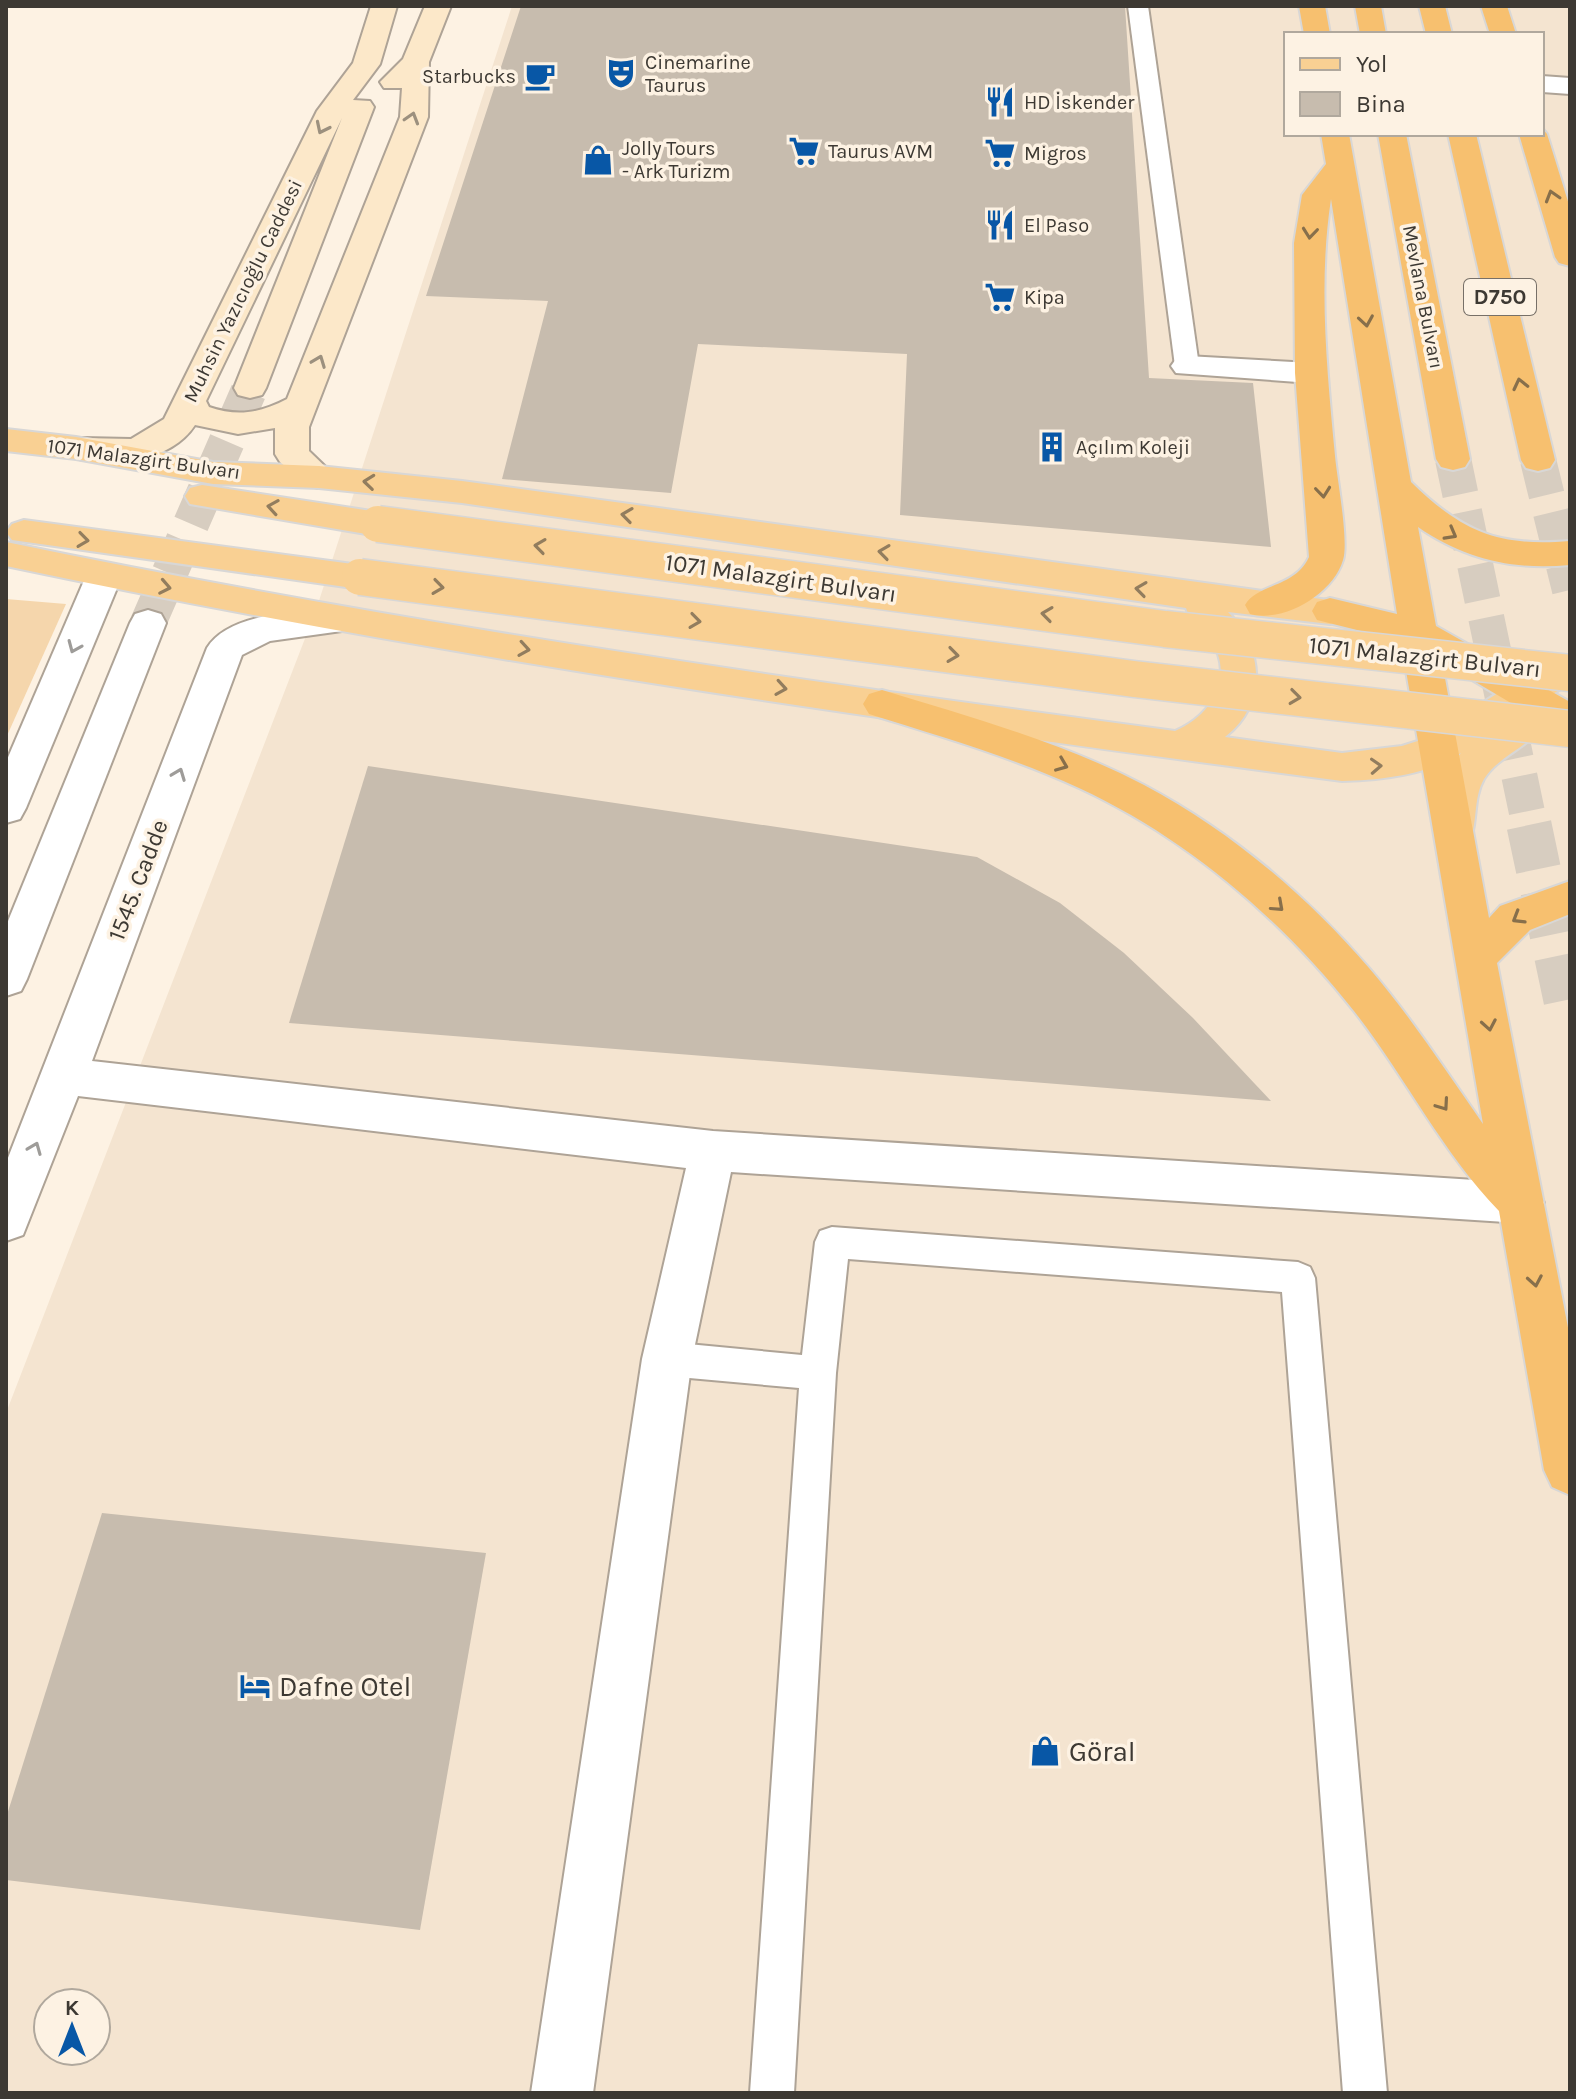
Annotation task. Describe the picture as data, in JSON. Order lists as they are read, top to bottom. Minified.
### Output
{"streets":{"highway":["Mevlana Bulvarı","D750"],"main road":["Muhsin Yazıcıoğlu Caddesi","1071 Malazgirt Bulvarı"],"street":["1545. Cadde"]},"crossings":[["Muhsin Yazıcıoğlu Caddesi","1071 Malazgirt Bulvarı"],["1071 Malazgirt Bulvarı","1545. Cadde"]],"places":{"theatre":["Cinemarine Taurus"],"cafe":["Starbucks"],"restaurant":["HD İskender","El Paso"],"supermarket":["Taurus AVM","Migros","Kipa"],"shop":["Jolly Tours - Ark Turizm","Göral"],"building":["Açılım Koleji"],"hotel":["Dafne Otel"]},"legend":["Yol","Bina"],"north":"top"}
